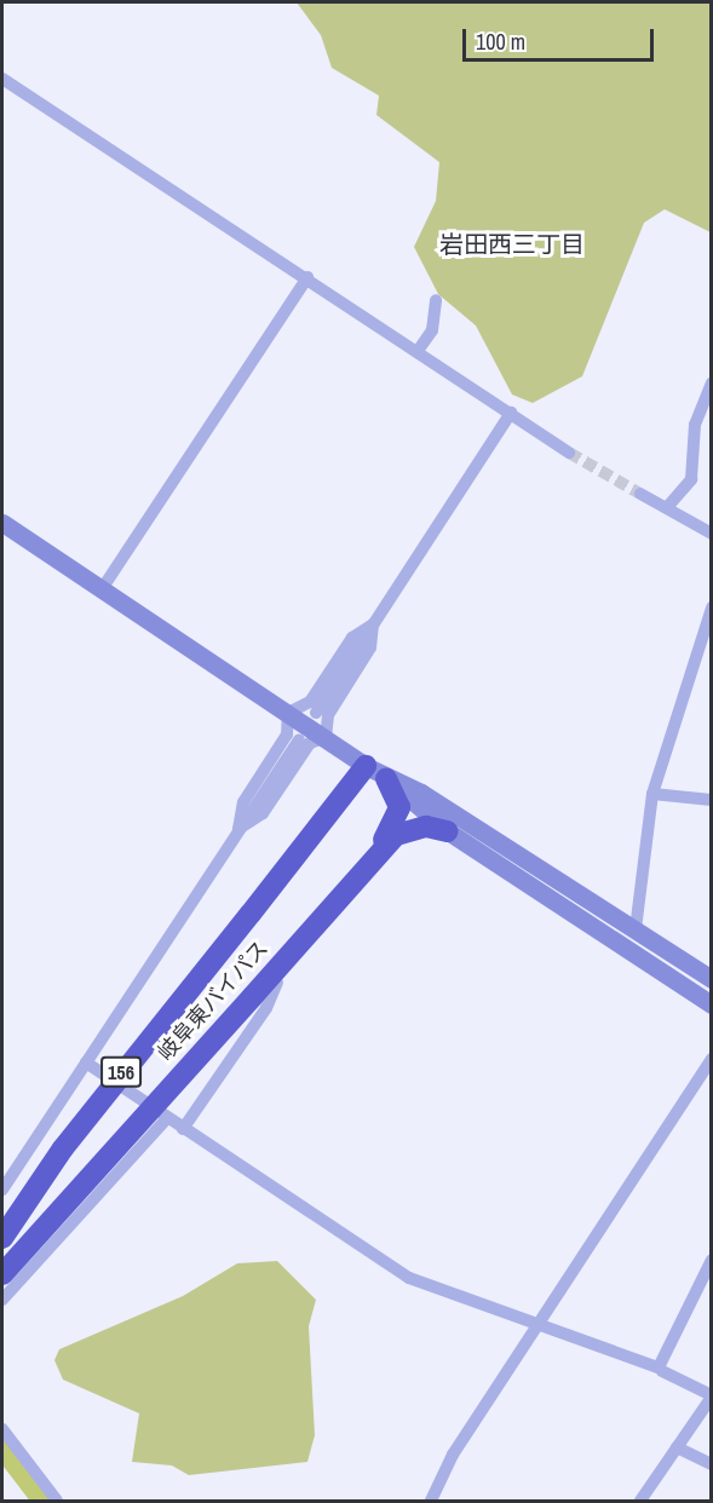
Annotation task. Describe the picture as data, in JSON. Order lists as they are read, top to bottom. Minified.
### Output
{"streets":{"highway":["岐阜東バイパス","156"]},"districts":["岩田西三丁目"],"scale_bar":"100 m"}
